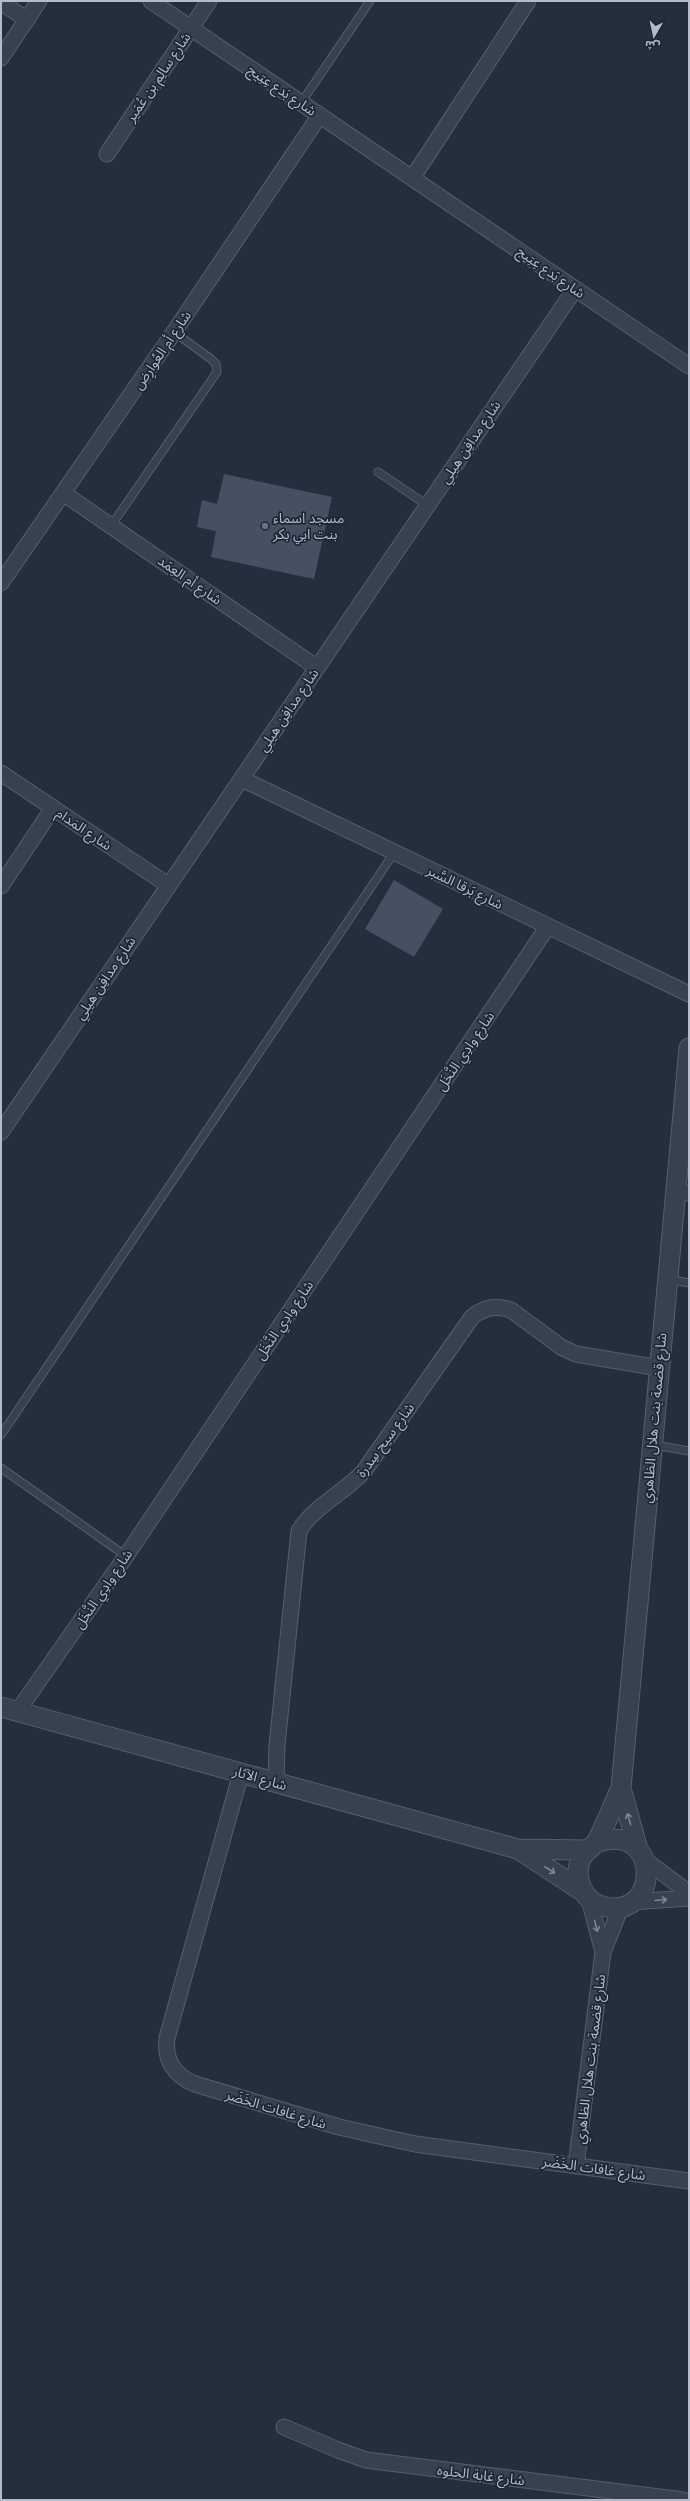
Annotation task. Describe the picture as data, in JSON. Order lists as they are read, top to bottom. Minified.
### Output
{"streets":{"street":["شارع سالِم بن عُمَير","شارع بَدع عِتِيج","شارع أم العُوارِض","شارع مدافِن هيلي","شارع أم العِمَد","شارع المَدام","شارع بَرقا السَّبر","شارع وادِي النَّخَل","شارع قضمة بنت هلال الظاهري","شارع سيح سِدرة","شارع الآثار","شارع غافات الخَضَر","شارع غابة الحلوه"]},"crossings":[["شارع سالِم بن عُمَير","شارع بَدع عِتِيج"],["شارع بَدع عِتِيج","شارع أم العُوارِض"],["شارع بَدع عِتِيج","شارع مدافِن هيلي"],["شارع أم العُوارِض","شارع أم العِمَد"],["شارع مدافِن هيلي","شارع أم العِمَد"],["شارع مدافِن هيلي","شارع المَدام"],["شارع مدافِن هيلي","شارع بَرقا السَّبر"],["شارع بَرقا السَّبر","شارع وادِي النَّخَل"],["شارع وادِي النَّخَل","شارع الآثار"],["شارع قضمة بنت هلال الظاهري","شارع سيح سِدرة"],["شارع قضمة بنت هلال الظاهري","شارع الآثار"],["شارع قضمة بنت هلال الظاهري","شارع غافات الخَضَر"],["شارع سيح سِدرة","شارع الآثار"],["شارع الآثار","شارع غافات الخَضَر"]],"places":["مسجد اسماء بنت ابي بكر"],"north":"bottom"}
